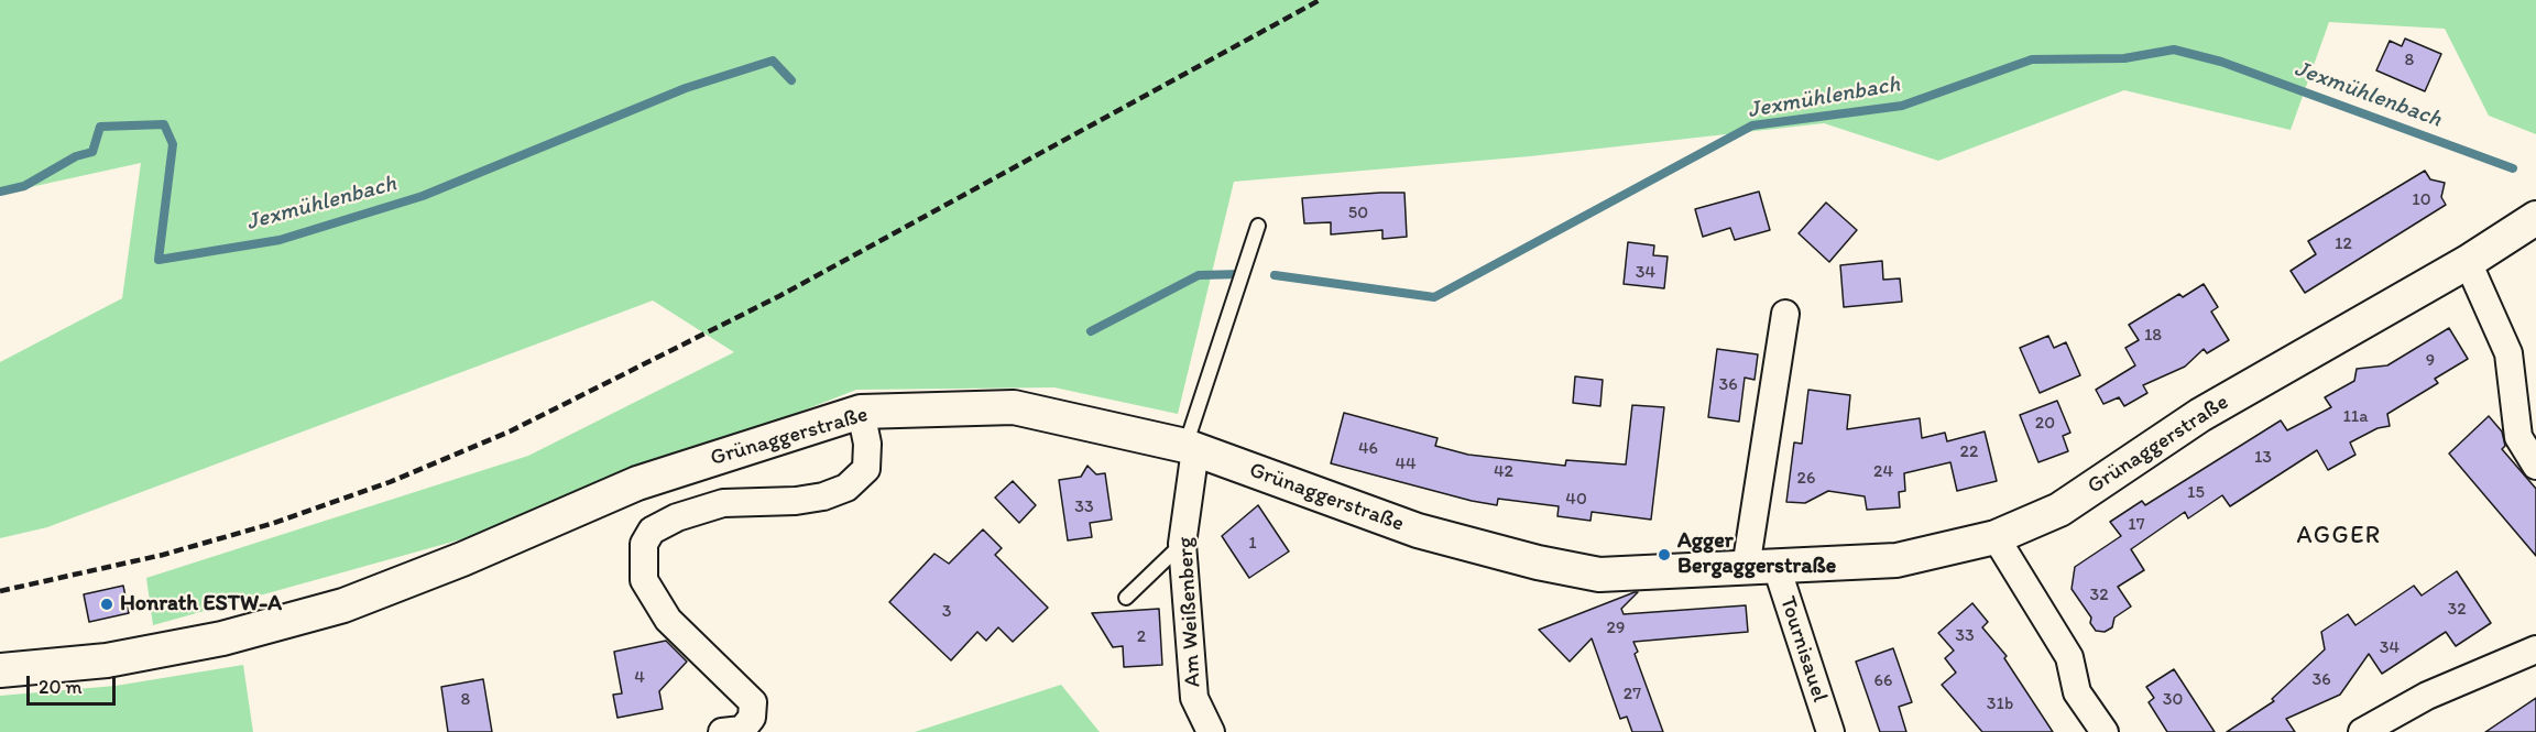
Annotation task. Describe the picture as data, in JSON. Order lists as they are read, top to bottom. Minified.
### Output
{"streets":{"street":["Grünaggerstraße","Am Weißenberg","Tournisauel"]},"crossings":[["Grünaggerstraße","Am Weißenberg"],["Grünaggerstraße","Tournisauel"]],"districts":["AGGER"],"water":["Jexmühlenbach"],"places":["Agger Bergaggerstraße","Honrath ESTW-A"],"house_numbers":["8","10","50","12","34","18","9","36","11a","20","46","22","13","44","42","24","26","15","40","33","17","1","32","32","3","29","33","2","34","4","36","66","27","8","30","31b"],"scale_bar":"20 m"}
